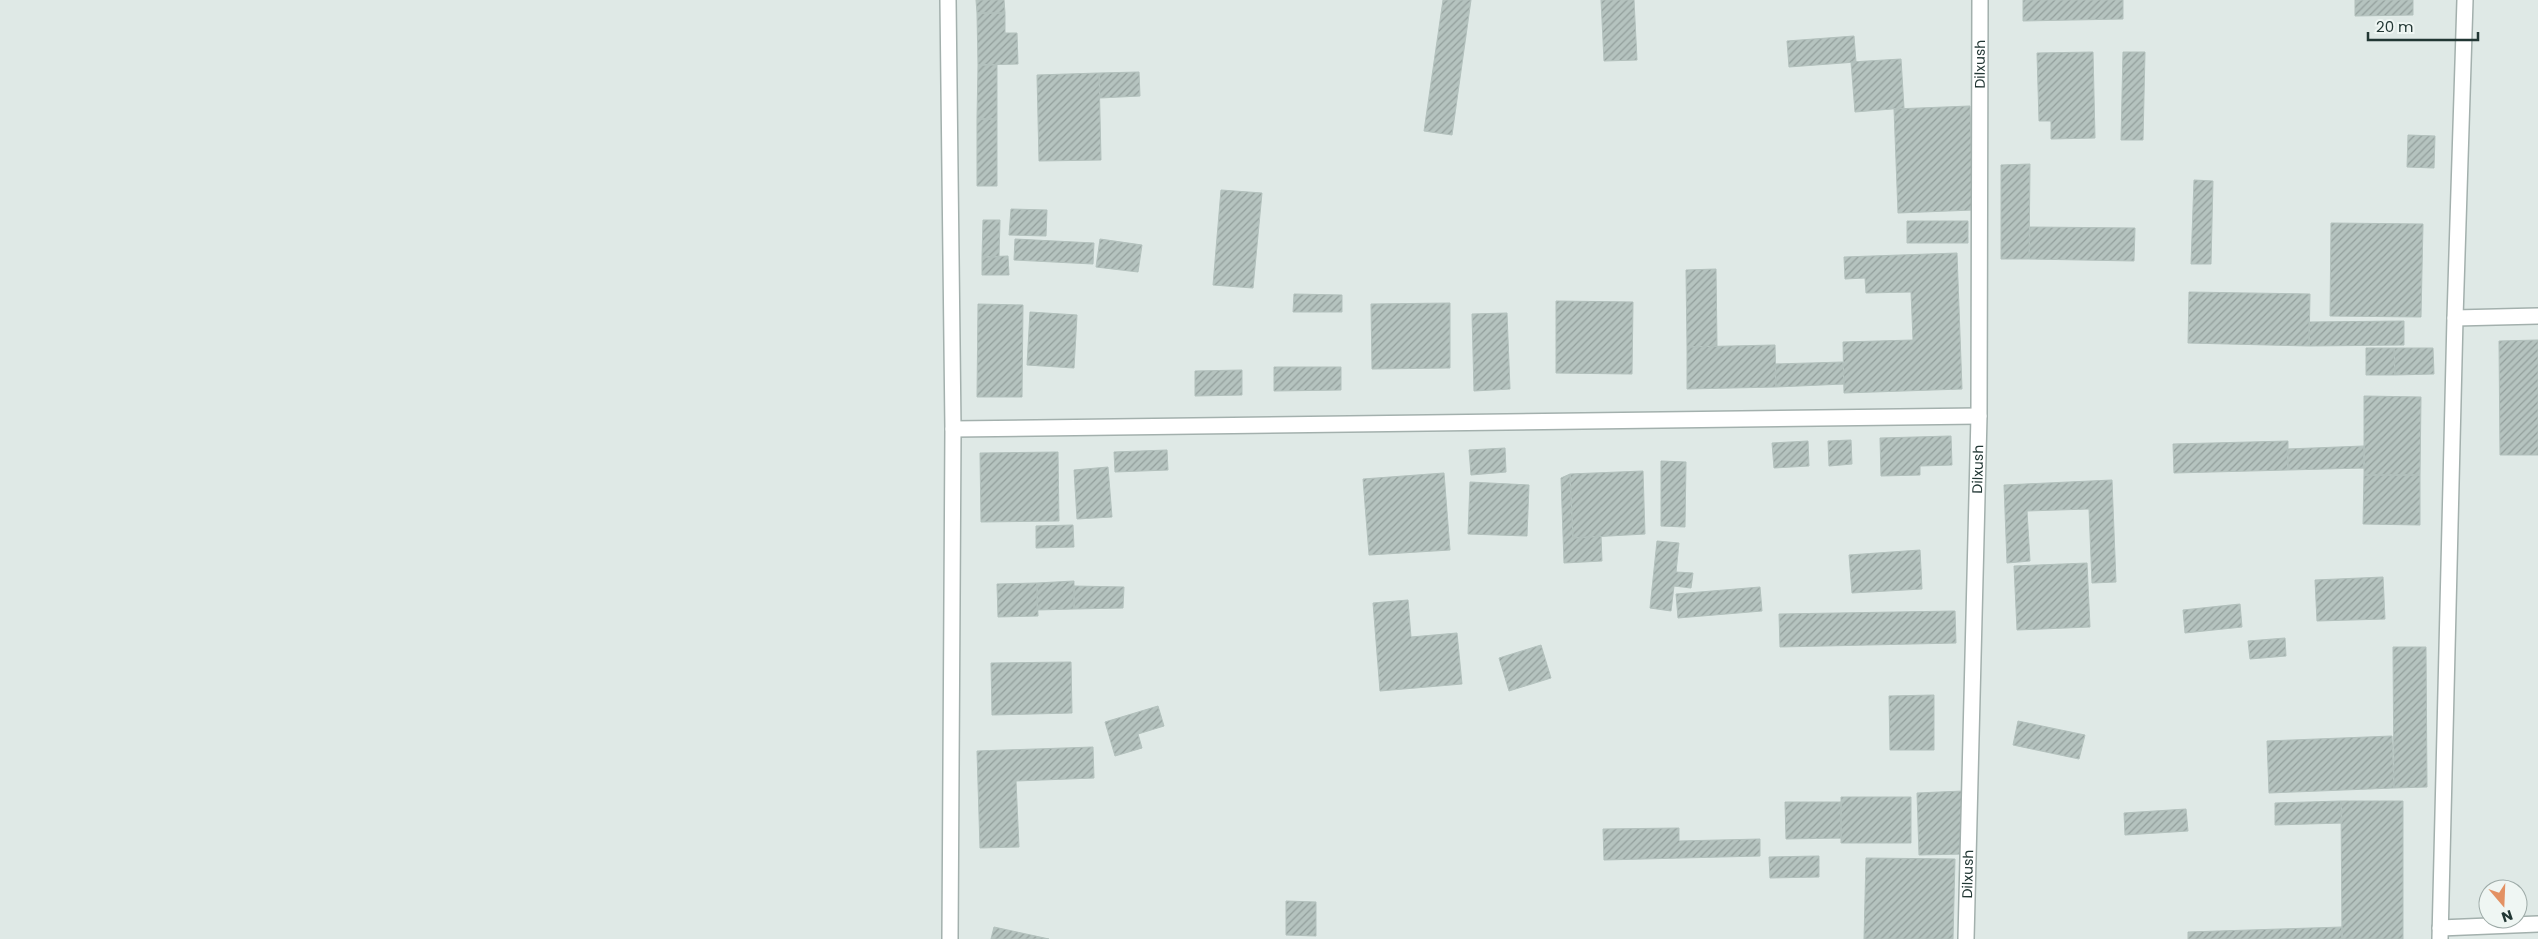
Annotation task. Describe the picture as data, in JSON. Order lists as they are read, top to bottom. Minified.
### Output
{"streets":{"street":["Dilxush"]},"scale_bar":"20 m","north":"bottom"}
